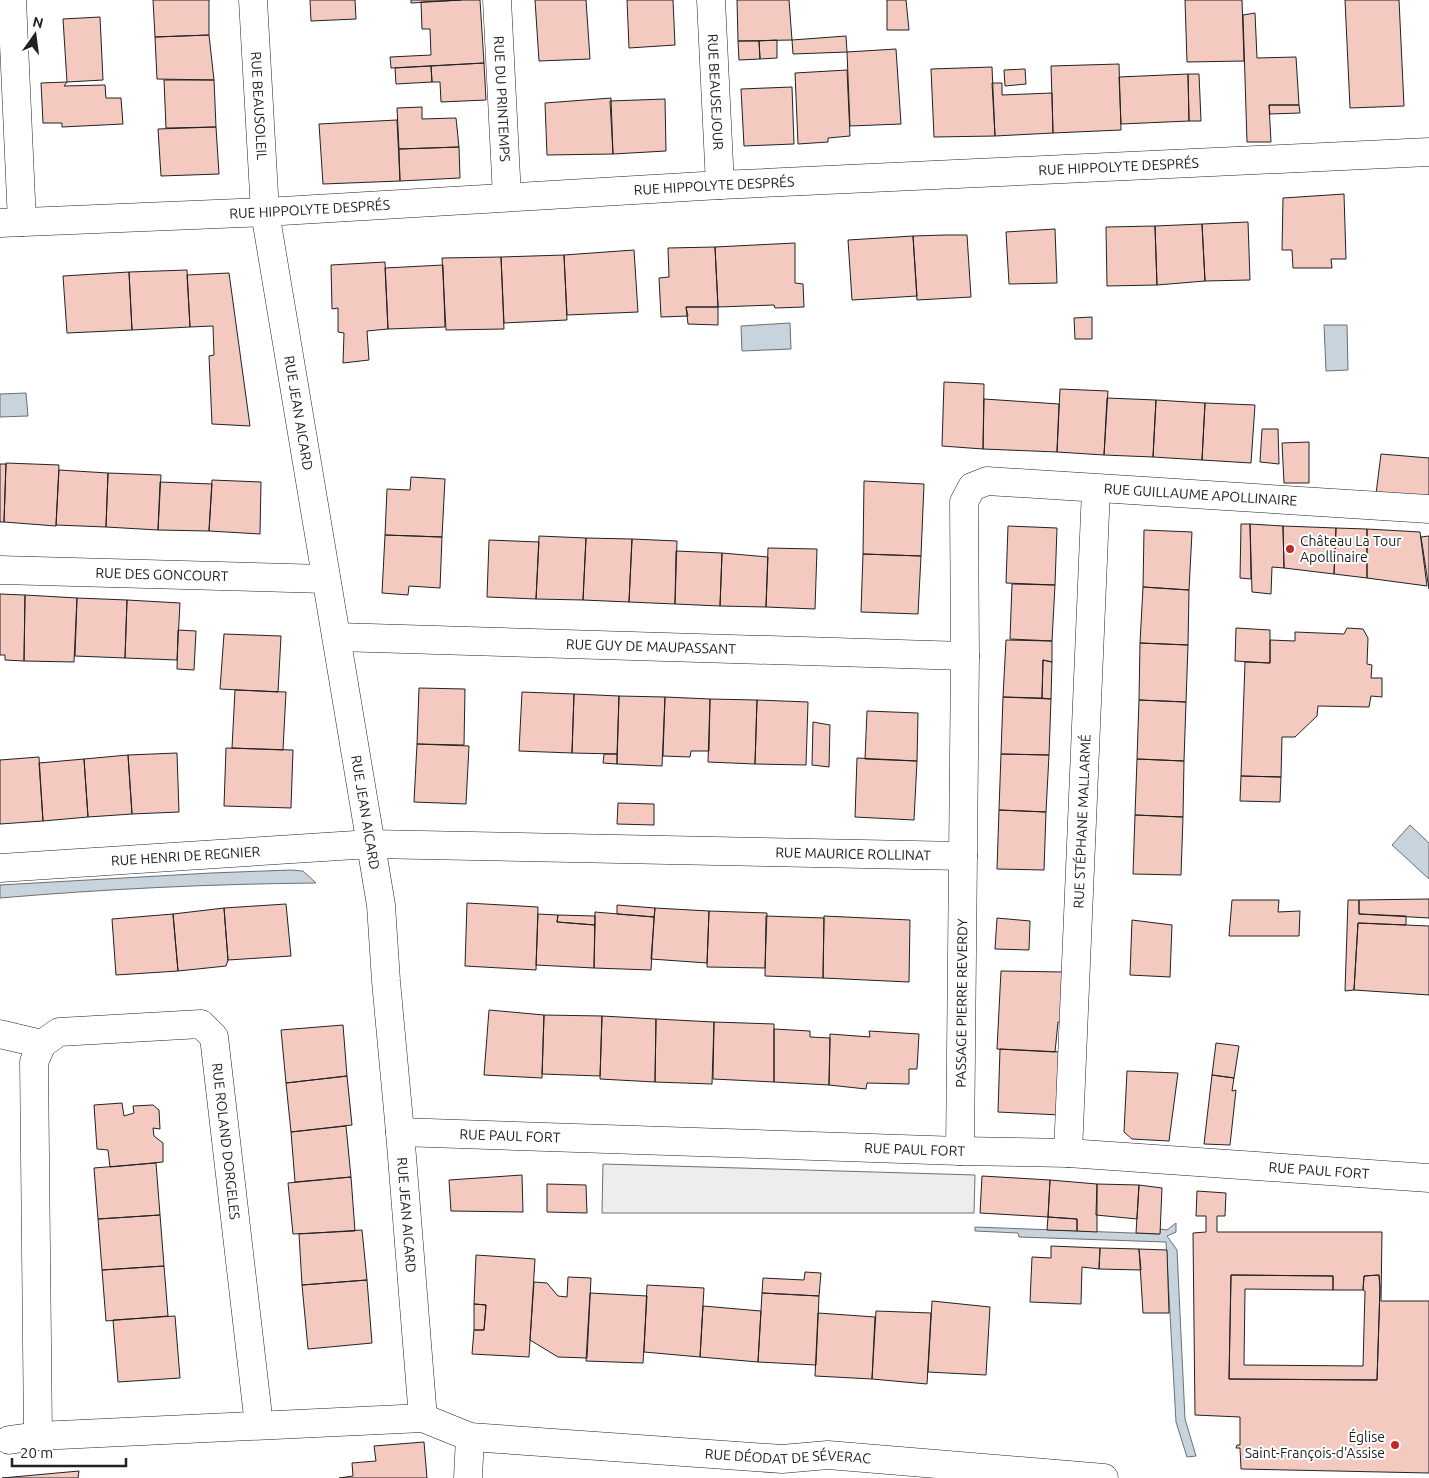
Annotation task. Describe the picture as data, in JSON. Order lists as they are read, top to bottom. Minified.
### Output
{"streets":{"street":["RUE BEAUSEJOUR","RUE DU PRINTEMPS","RUE BEAUSOLEIL","RUE HIPPOLYTE DESPRÉS","RUE JEAN AICARD","RUE GUILLAUME APOLLINAIRE","RUE DES GONCOURT","RUE GUY DE MAUPASSANT","RUE STÉPHANE MALLARMÉ","RUE MAURICE ROLLINAT","RUE HENRI DE REGNIER","PASSAGE PIERRE REVERDY","RUE PAUL FORT","RUE ROLAND DORGELES","RUE DÉODAT DE SÉVERAC"]},"crossings":[["RUE BEAUSEJOUR","RUE HIPPOLYTE DESPRÉS"],["RUE DU PRINTEMPS","RUE HIPPOLYTE DESPRÉS"],["RUE BEAUSOLEIL","RUE HIPPOLYTE DESPRÉS"],["RUE BEAUSOLEIL","RUE JEAN AICARD"],["RUE HIPPOLYTE DESPRÉS","RUE JEAN AICARD"],["RUE JEAN AICARD","RUE DES GONCOURT"],["RUE JEAN AICARD","RUE GUY DE MAUPASSANT"],["RUE JEAN AICARD","RUE MAURICE ROLLINAT"],["RUE JEAN AICARD","RUE HENRI DE REGNIER"],["RUE JEAN AICARD","RUE PAUL FORT"],["RUE GUILLAUME APOLLINAIRE","RUE GUY DE MAUPASSANT"],["RUE GUILLAUME APOLLINAIRE","RUE STÉPHANE MALLARMÉ"],["RUE STÉPHANE MALLARMÉ","RUE PAUL FORT"],["RUE MAURICE ROLLINAT","RUE HENRI DE REGNIER"],["RUE MAURICE ROLLINAT","PASSAGE PIERRE REVERDY"],["PASSAGE PIERRE REVERDY","RUE PAUL FORT"]],"places":["Château La Tour Apollinaire","Église Saint-François-d'Assise"],"scale_bar":"20 m","north":"top"}
